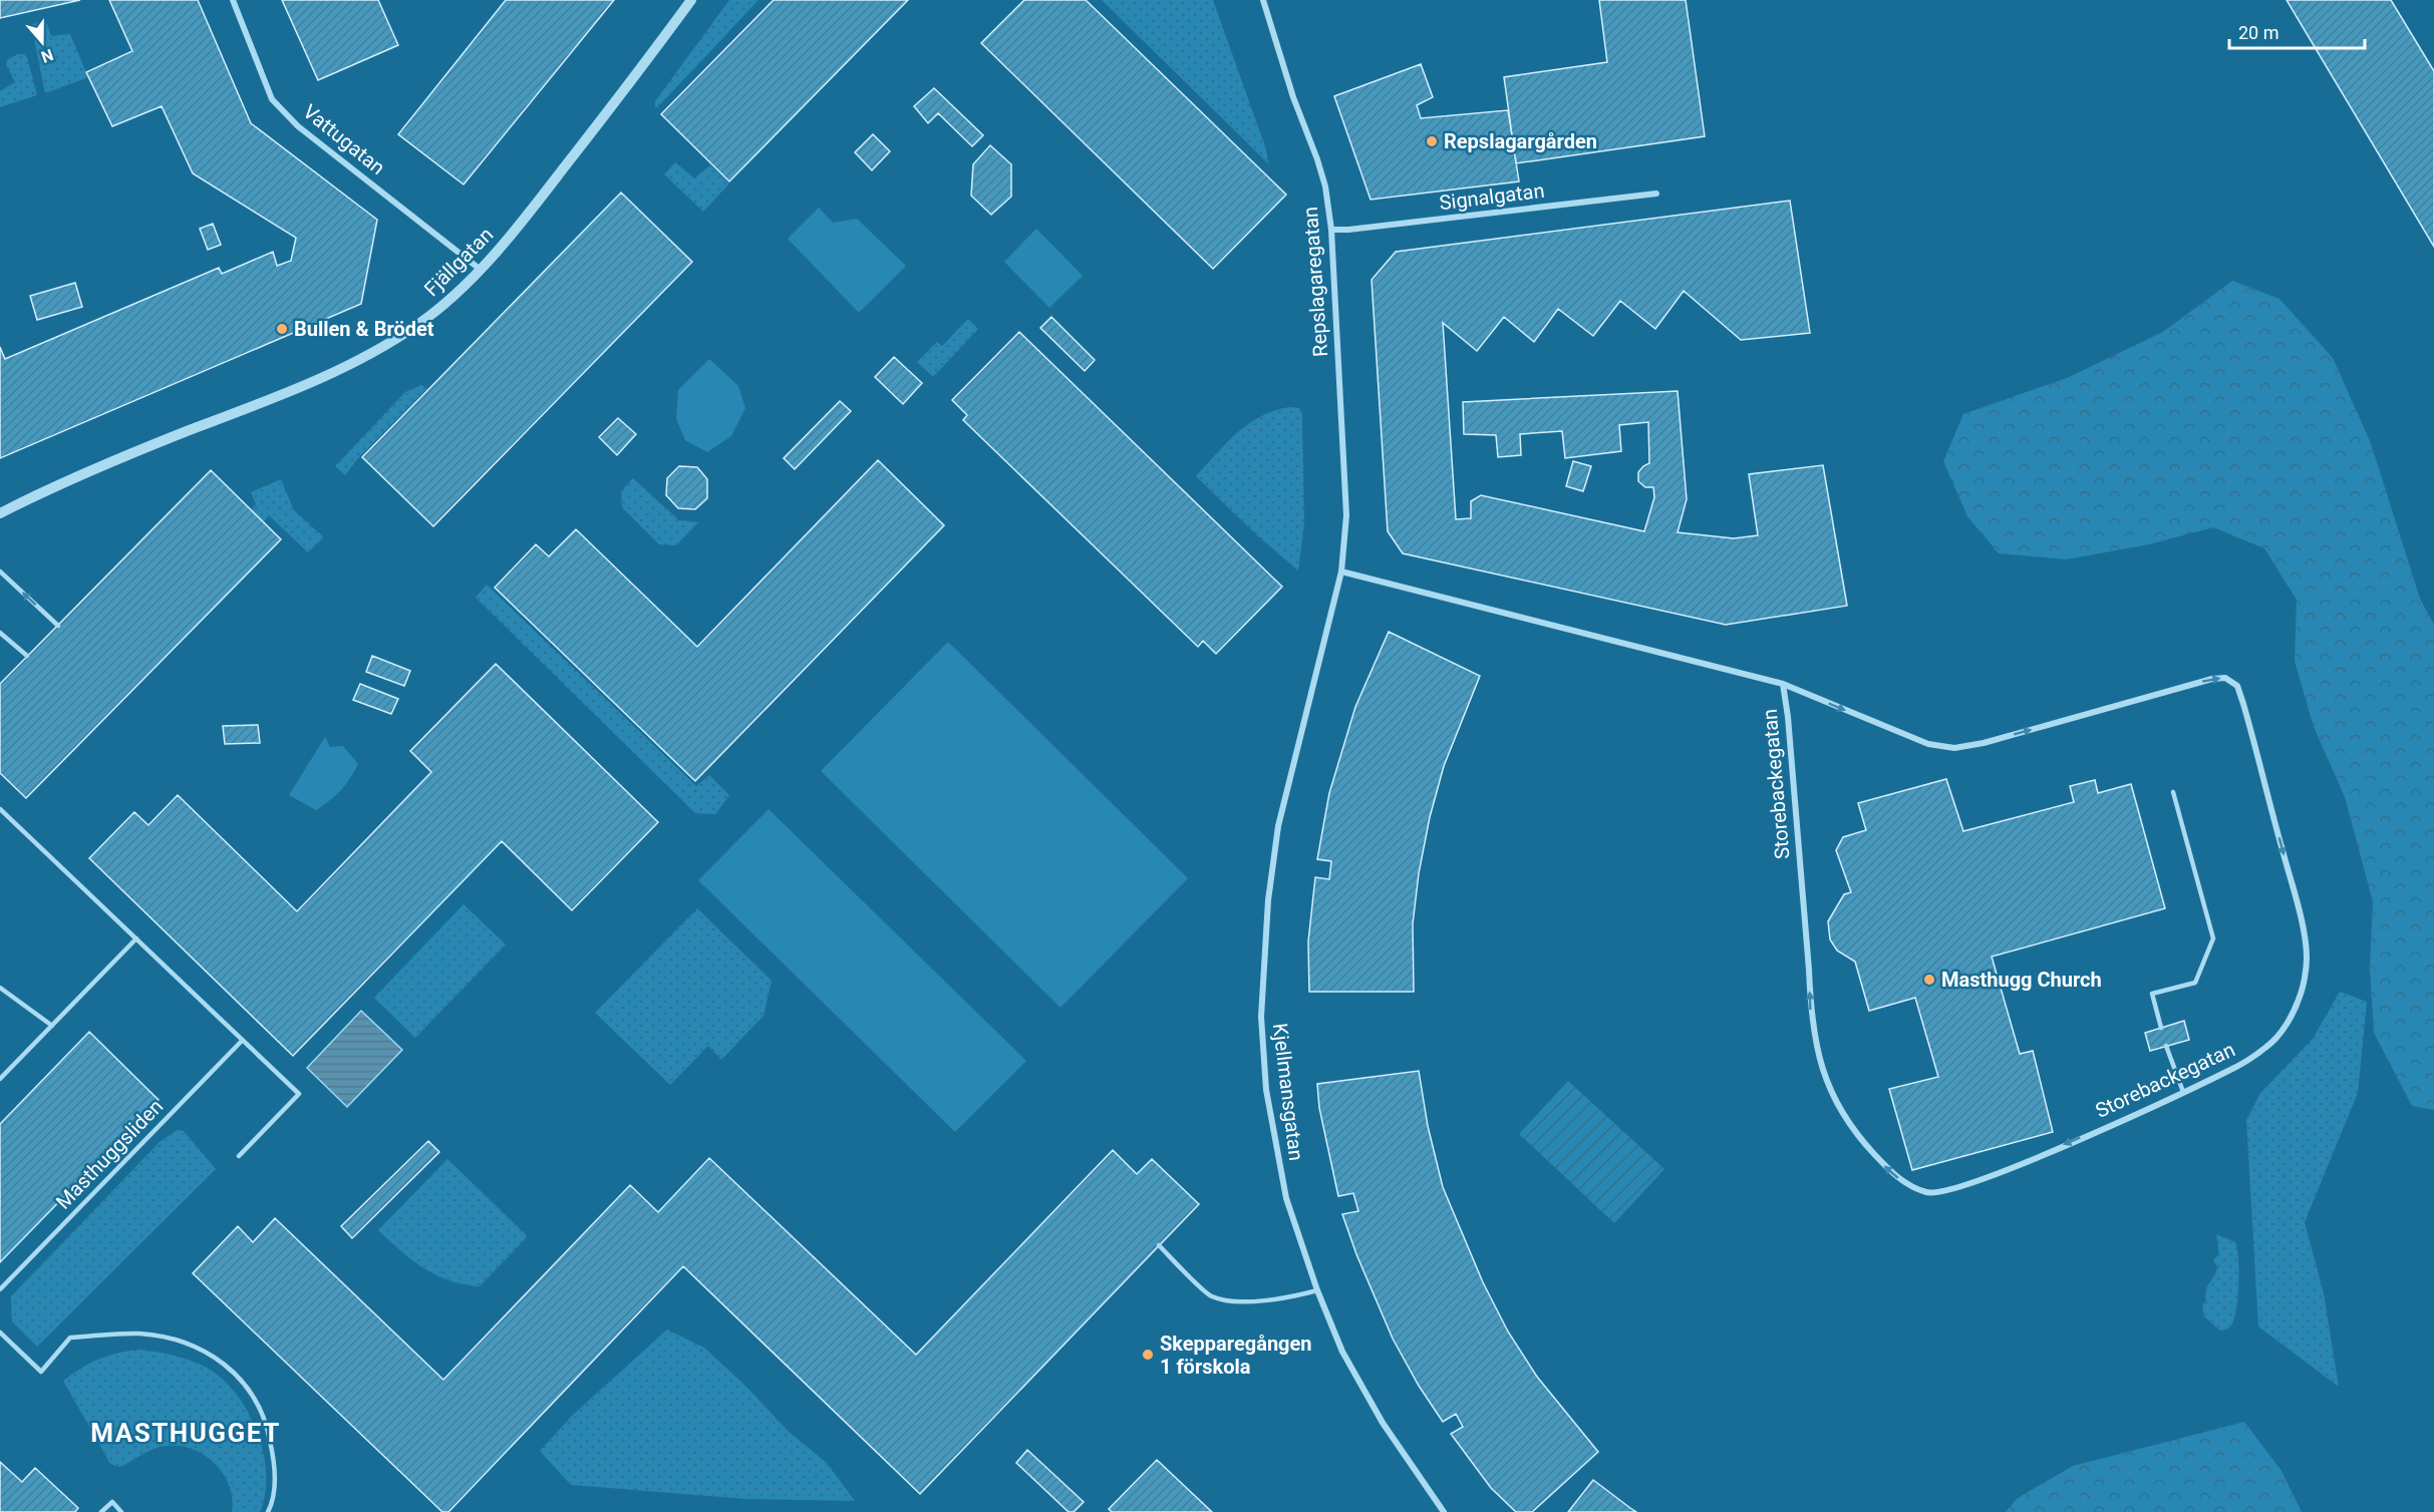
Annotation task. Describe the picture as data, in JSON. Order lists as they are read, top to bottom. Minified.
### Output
{"streets":{"street":["Vattugatan","Signalgatan","Fjällgatan","Repslagaregatan","Storebackegatan","Kjellmansgatan"],"lane":["Masthuggsliden"]},"crossings":[["Vattugatan","Fjällgatan"],["Signalgatan","Repslagaregatan"],["Repslagaregatan","Storebackegatan"],["Repslagaregatan","Kjellmansgatan"],["Storebackegatan","Kjellmansgatan"]],"districts":["MASTHUGGET"],"places":["Repslagargården","Bullen & Brödet","Masthugg Church","Skepparegången 1 förskola"],"scale_bar":"20 m","north":"bottom"}
